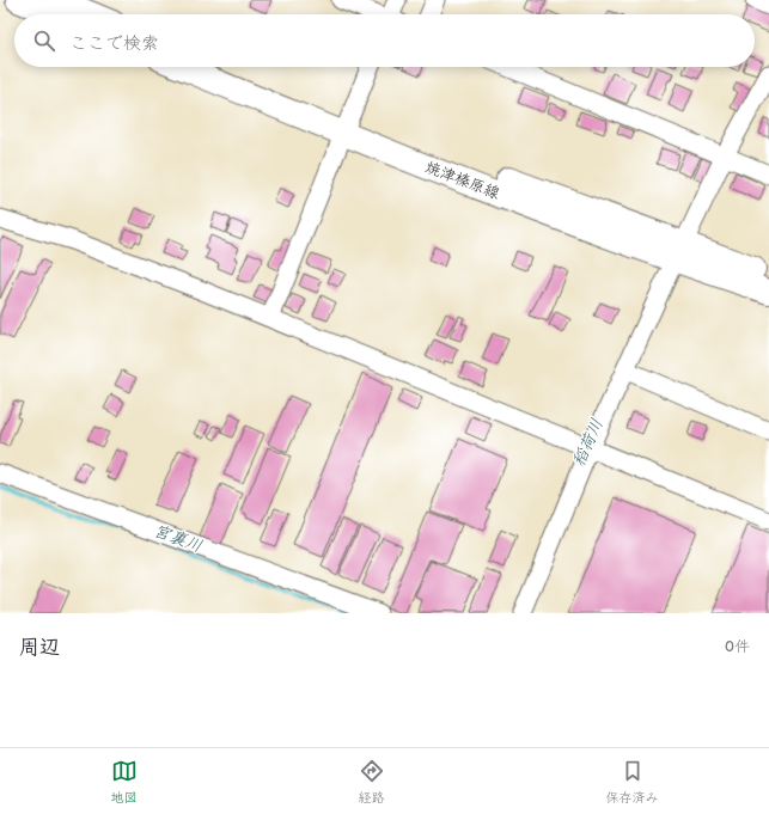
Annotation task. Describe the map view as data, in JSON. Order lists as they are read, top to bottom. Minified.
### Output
{"streets":{"main road":["焼津榛原線"]},"water":["稻荷川","宮裏川"],"page":{"search":"ここで検索","heading":["周辺","0件"],"nav":["地図","経路","保存済み"]}}
